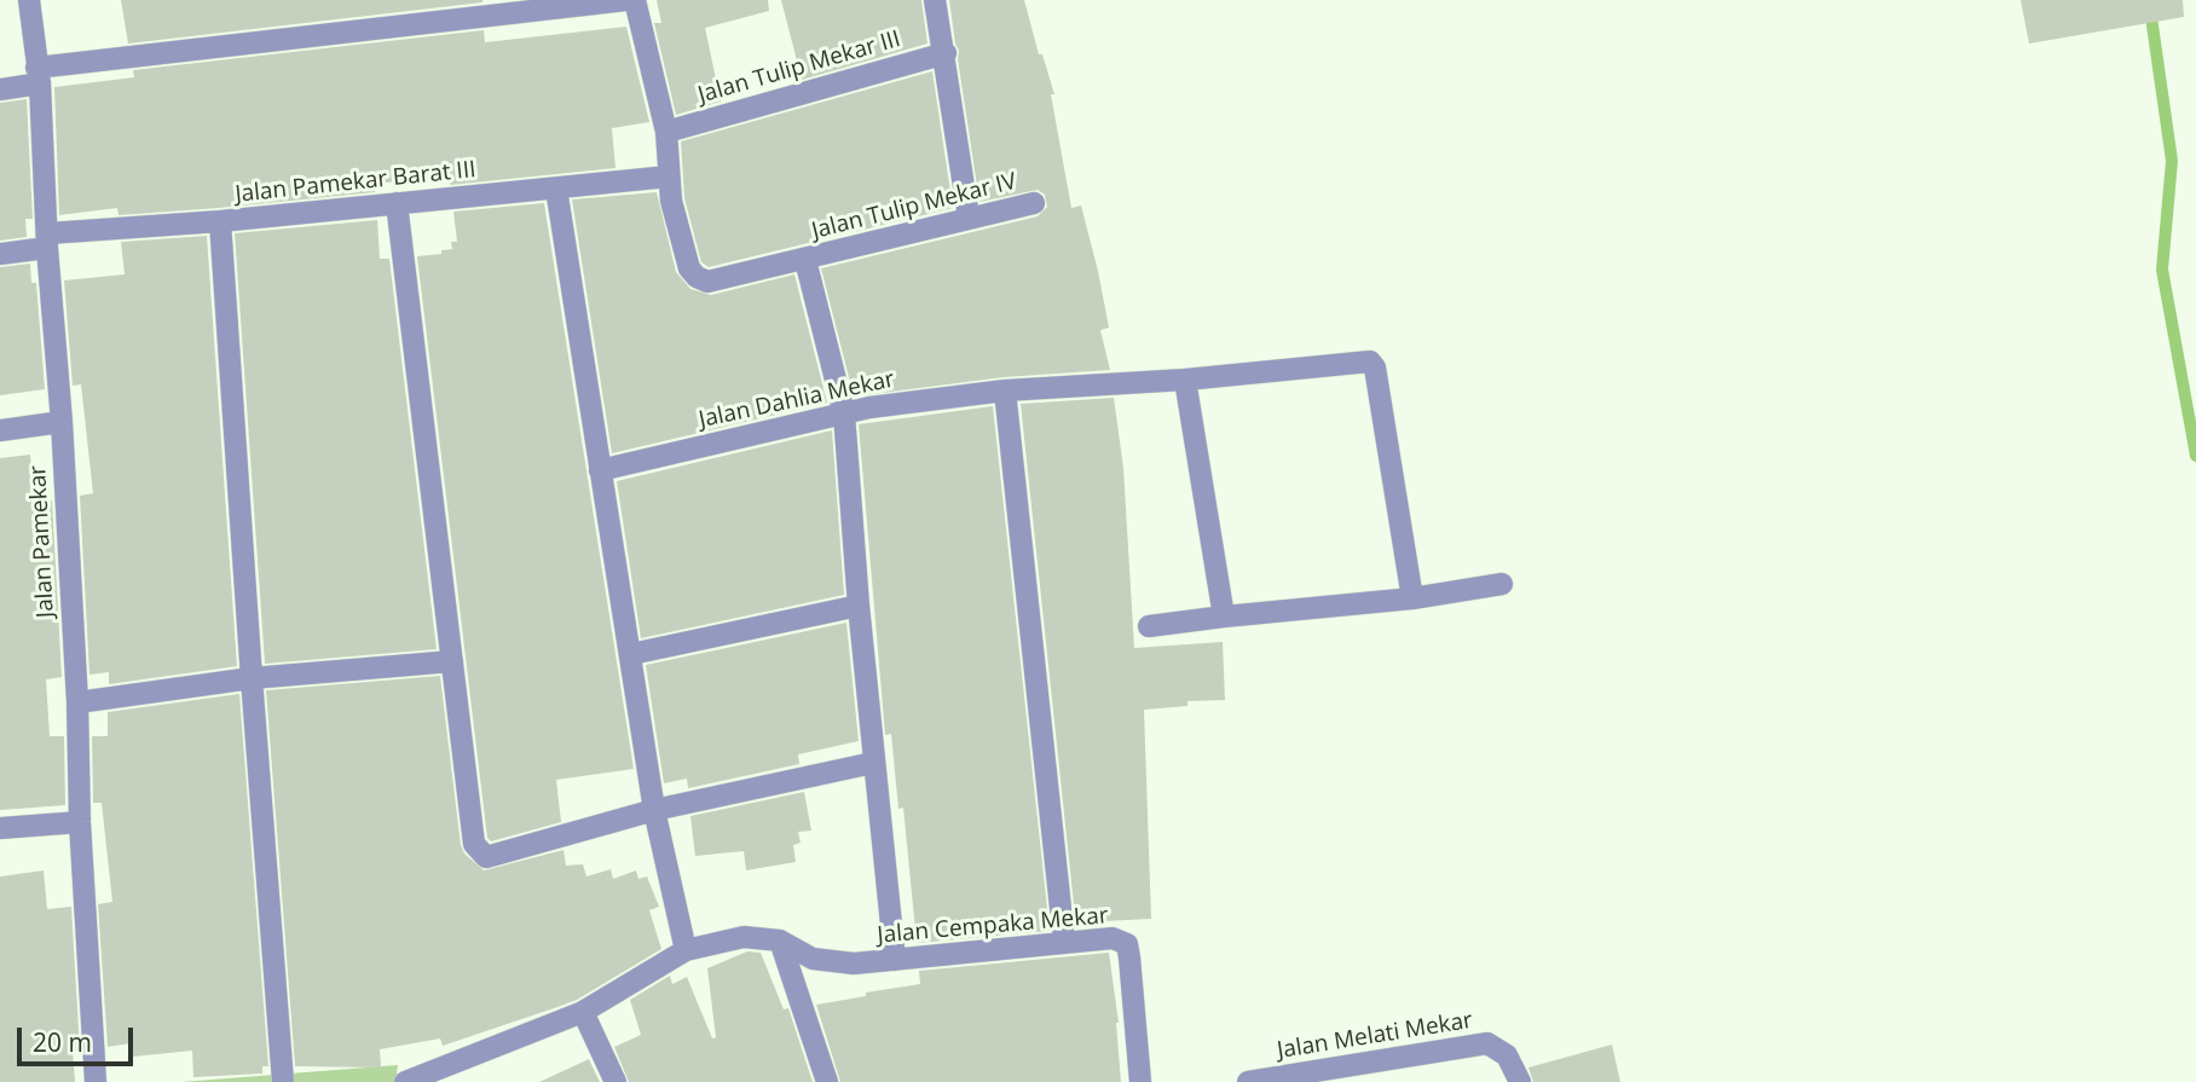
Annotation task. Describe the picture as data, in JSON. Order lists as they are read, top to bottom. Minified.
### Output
{"streets":{"street":["Jalan Tulip Mekar III","Jalan Pamekar Barat III","Jalan Tulip Mekar IV","Jalan Dahlia Mekar","Jalan Pamekar","Jalan Cempaka Mekar","Jalan Melati Mekar"]},"crossings":[["Jalan Pamekar Barat III","Jalan Tulip Mekar IV"],["Jalan Pamekar Barat III","Jalan Pamekar"]],"scale_bar":"20 m"}
